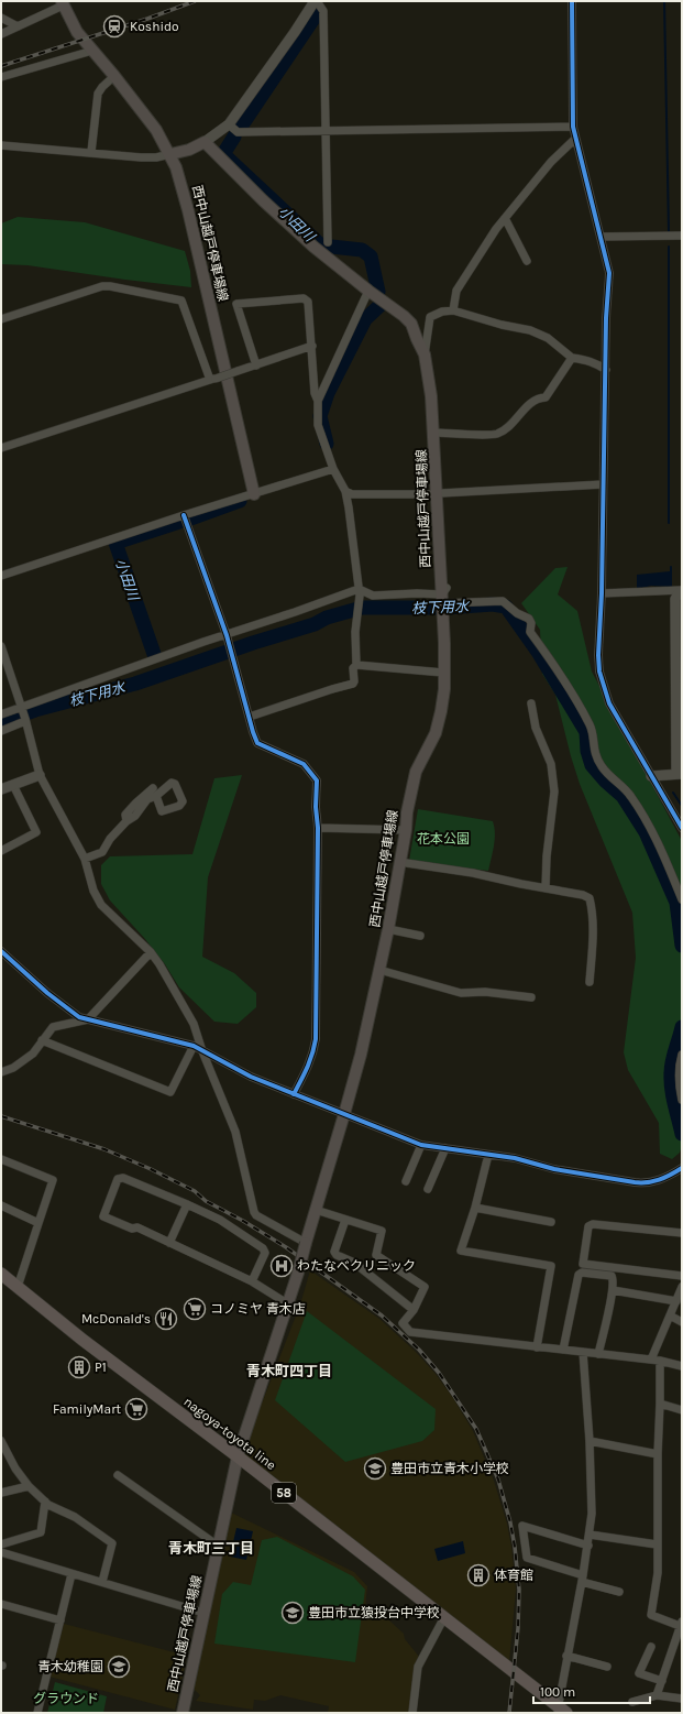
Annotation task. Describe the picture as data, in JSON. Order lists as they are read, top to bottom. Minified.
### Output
{"streets":{"main road":["西中山越戸停車場線","nagoya-toyota line","58"]},"crossings":[["西中山越戸停車場線","nagoya-toyota line"]],"districts":["青木町四丁目","青木町三丁目"],"water":["小田川","枝下用水"],"parks":["花本公園","グラウンド"],"places":{"station":["Koshido"],"hospital":["わたなべクリニック"],"supermarket":["コノミヤ 青木店","FamilyMart"],"restaurant":["McDonald's"],"building":["P1","体育館"],"school or university":["豊田市立青木小学校","豊田市立猿投台中学校","青木幼稚園"]},"scale_bar":"100 m"}
